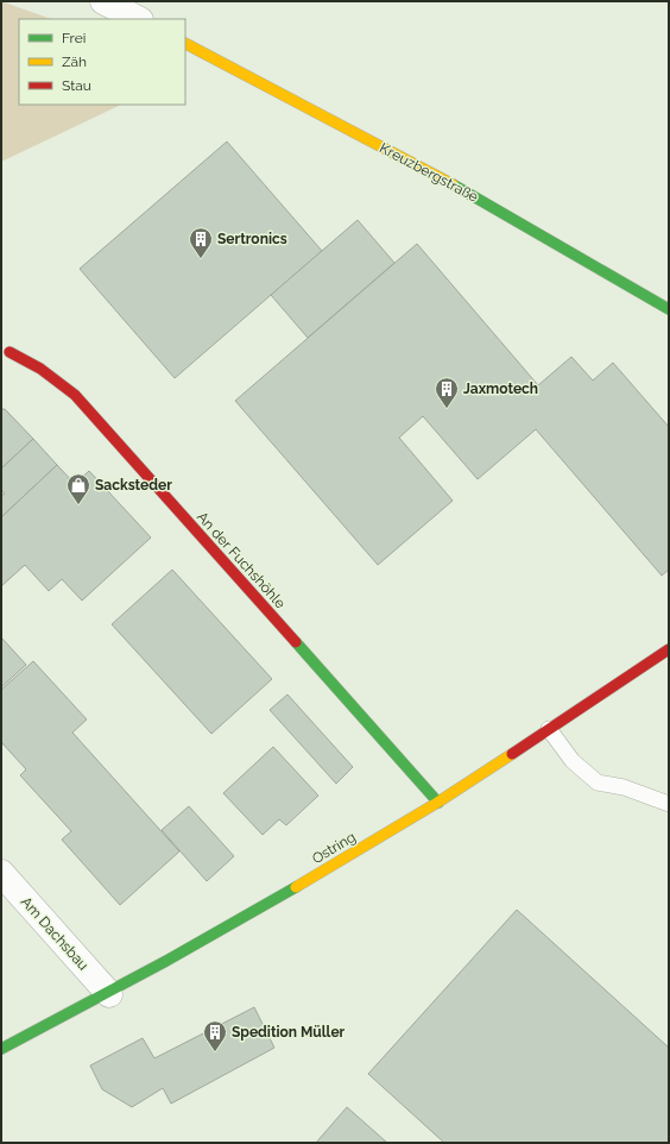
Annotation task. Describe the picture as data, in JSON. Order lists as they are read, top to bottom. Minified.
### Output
{"streets":{"street":["Kreuzbergstraße","An der Fuchshöhle","Ostring","Am Dachsbau"]},"crossings":[["An der Fuchshöhle","Ostring"],["Ostring","Am Dachsbau"]],"places":{"building":["Sertronics","Jaxmotech","Spedition Müller"],"shop":["Sacksteder"]},"legend":["Frei","Zäh","Stau"]}
